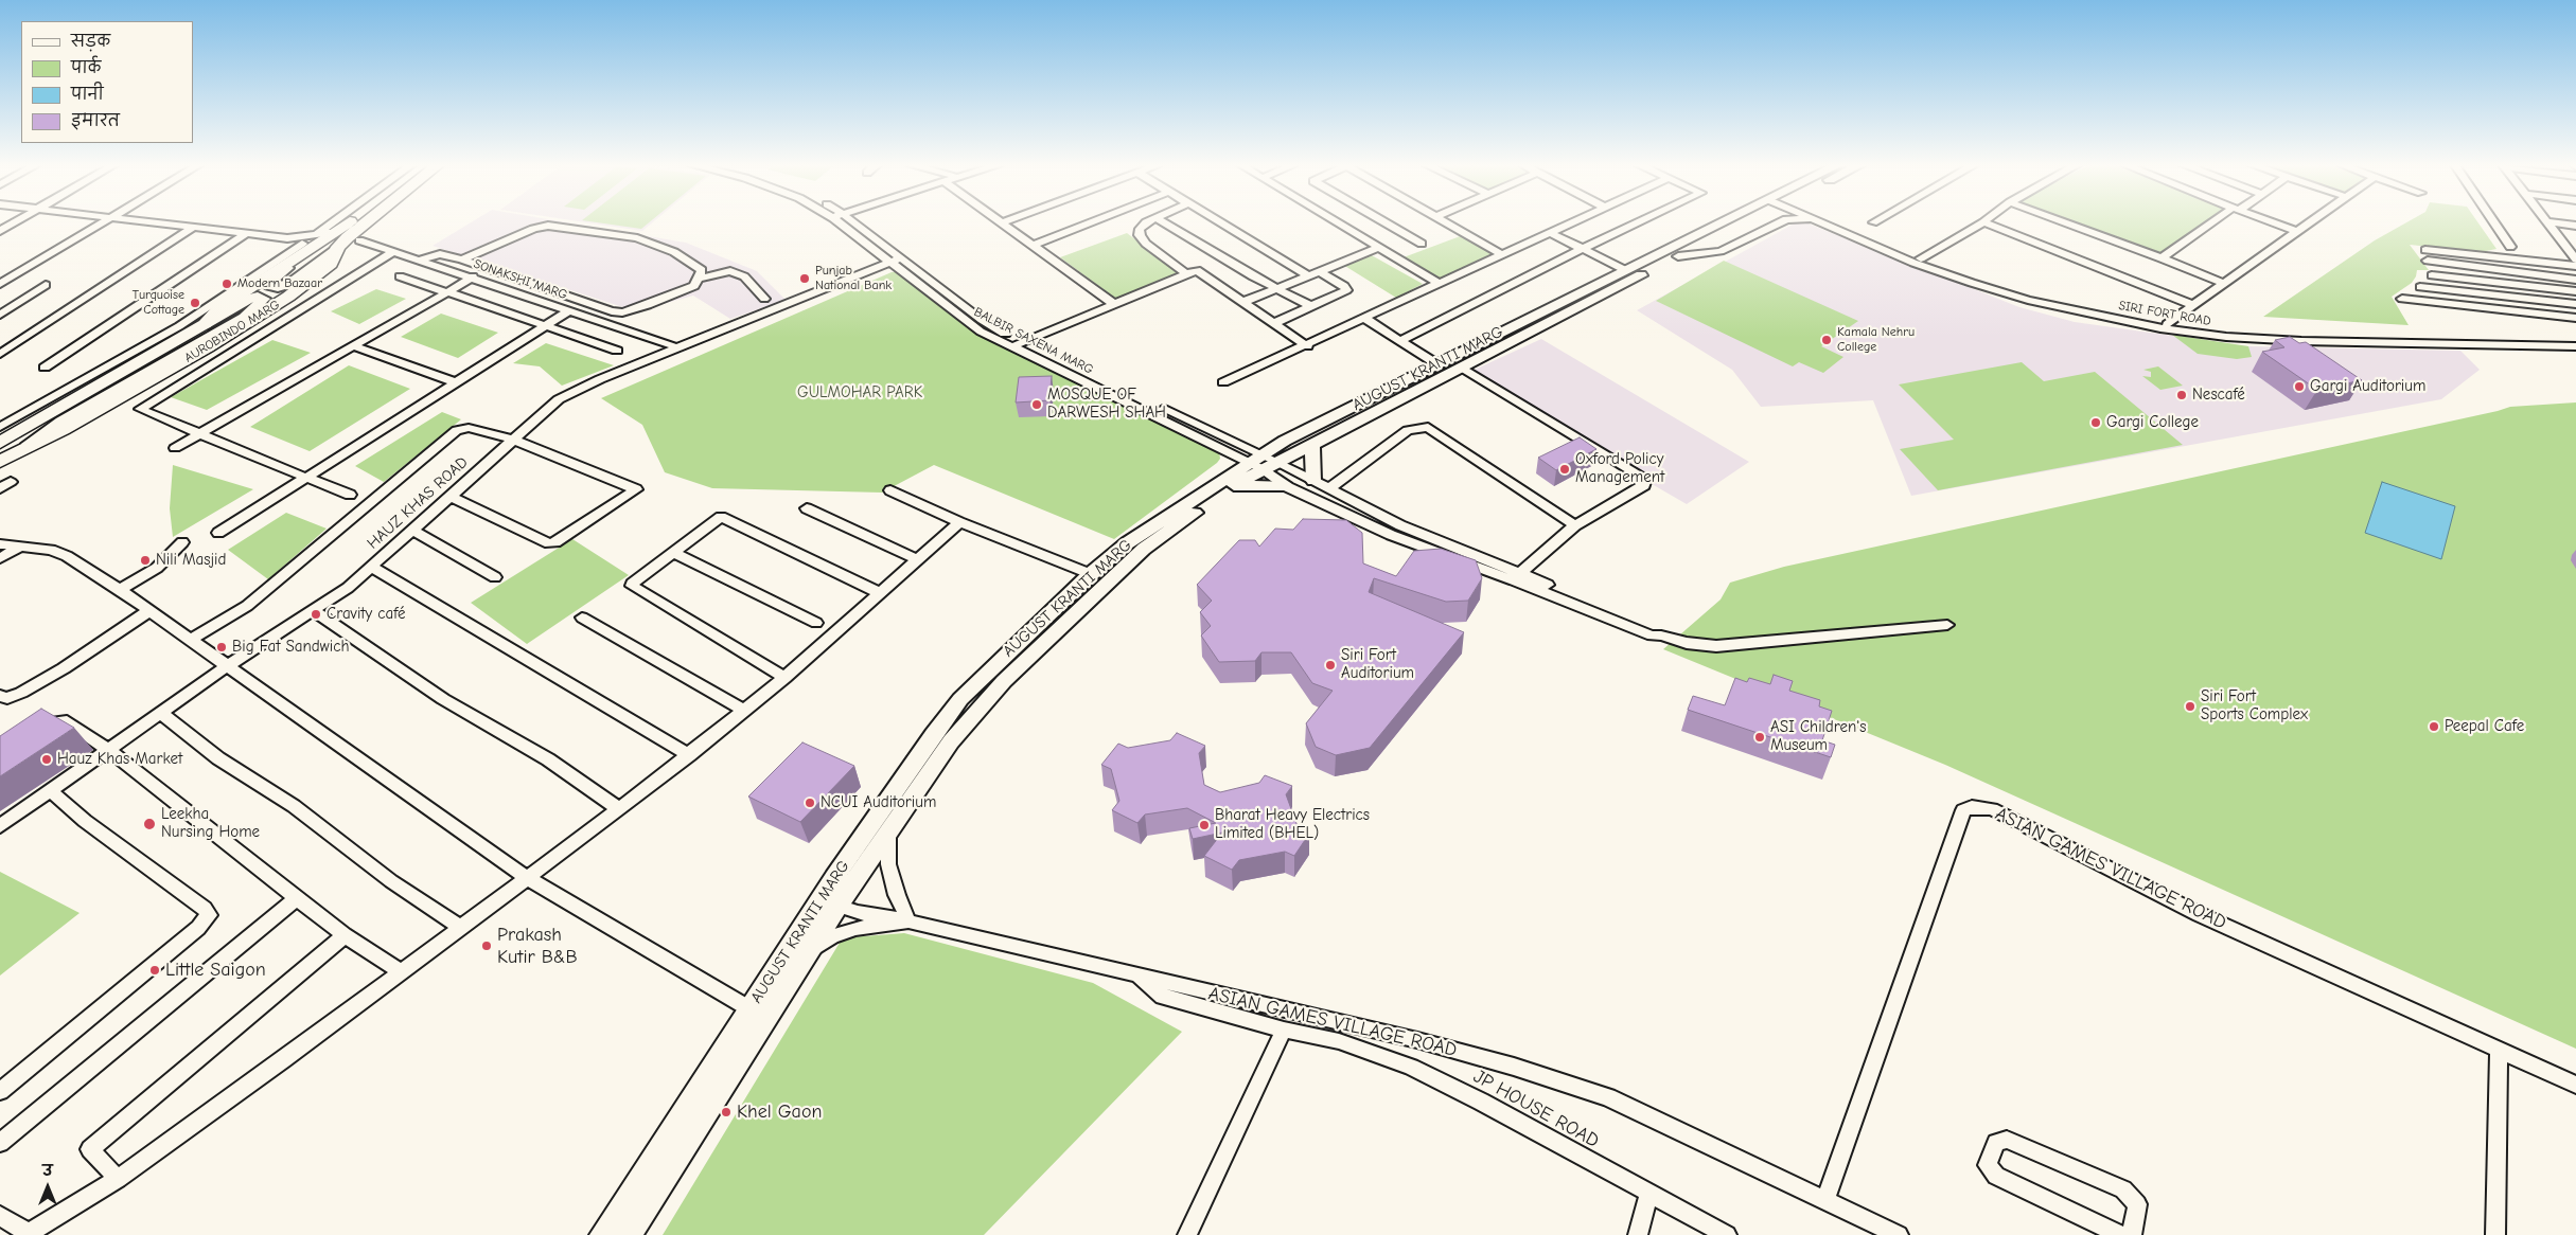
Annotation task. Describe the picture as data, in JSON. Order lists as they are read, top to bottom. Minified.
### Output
{"streets":{"highway":["AUROBINDO MARG"],"main road":["AUGUST KRANTI MARG"],"street":["SONAKSHI MARG","SIRI FORT ROAD","BALBIR SAXENA MARG","HAUZ KHAS ROAD","ASIAN GAMES VILLAGE ROAD","JP HOUSE ROAD"]},"crossings":[["BALBIR SAXENA MARG","AUGUST KRANTI MARG"],["BALBIR SAXENA MARG","HAUZ KHAS ROAD"],["AUGUST KRANTI MARG","ASIAN GAMES VILLAGE ROAD"],["ASIAN GAMES VILLAGE ROAD","JP HOUSE ROAD"]],"parks":["GULMOHAR PARK"],"places":["Punjab National Bank","Modern Bazaar","Turquoise Cottage","Kamala Nehru College","Gargi Auditorium","Nescafé","MOSQUE OF DARWESH SHAH","Gargi College","Oxford Policy Management","Nili Masjid","Cravity café","Big Fat Sandwich","Siri Fort Auditorium","Siri Fort Sports Complex","Peepal Cafe","ASI Children's Museum","Hauz Khas Market","NCUI Auditorium","Leekha Nursing Home","Bharat Heavy Electrics Limited (BHEL)","Prakash Kutir B&B","Little Saigon","Khel Gaon"],"legend":["सड़क","पार्क","पानी","इमारत"],"north":"top"}
